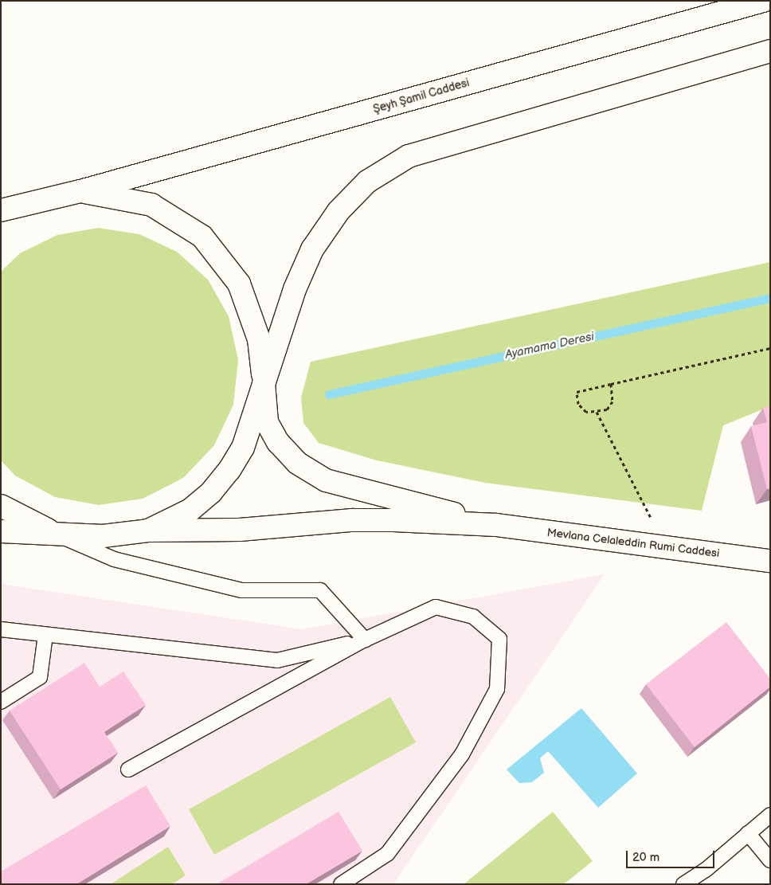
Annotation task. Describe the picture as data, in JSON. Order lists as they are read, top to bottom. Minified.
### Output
{"streets":{"main road":["Şeyh Şamil Caddesi","Mevlana Celaleddin Rumi Caddesi"]},"water":["Ayamama Deresi"],"scale_bar":"20 m"}
